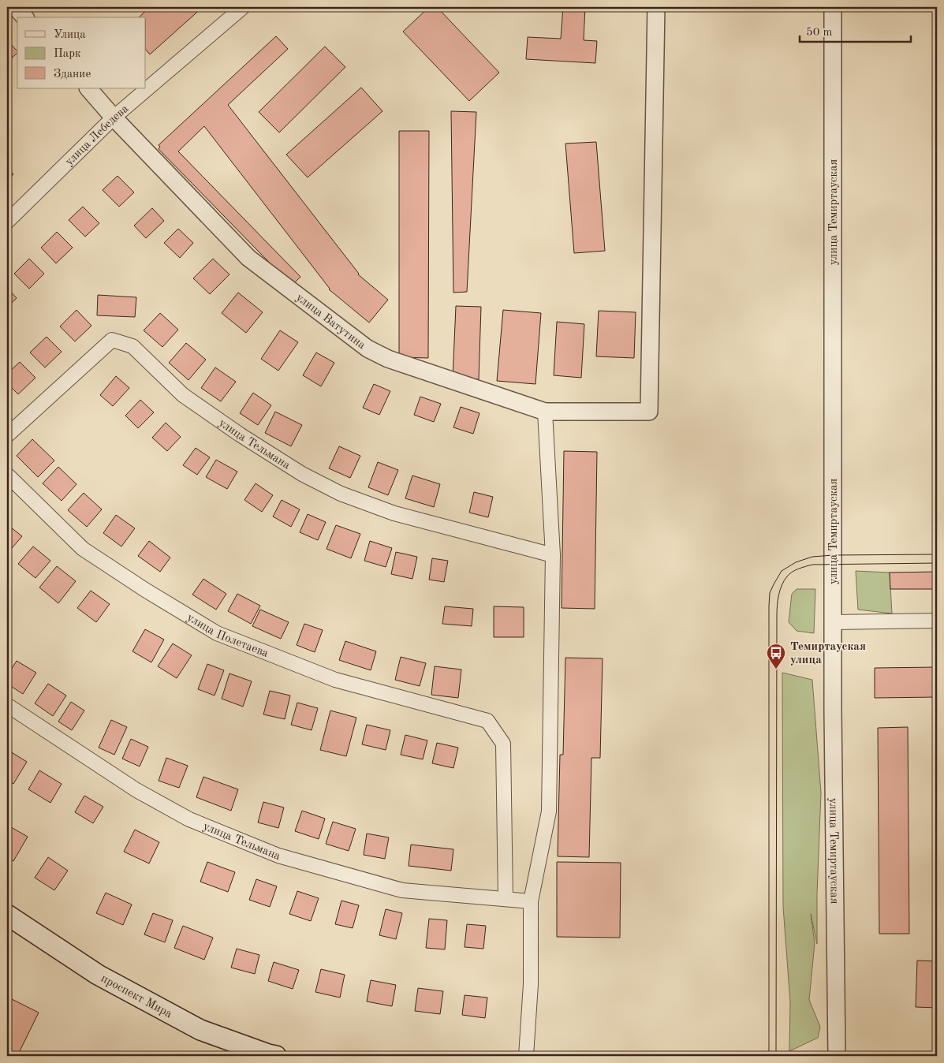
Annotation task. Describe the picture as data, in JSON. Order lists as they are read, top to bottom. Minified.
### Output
{"streets":{"main road":["проспект Мира"],"street":["улица Лебедева","улица Темиртауская","улица Ватутина","улица Тельмана","улица Полетаева"]},"crossings":[["улица Лебедева","улица Ватутина"],["улица Тельмана","улица Полетаева"]],"places":{"bus stop":["Темиртауская улица"]},"legend":["Улица","Парк","Здание"],"scale_bar":"50 m"}
